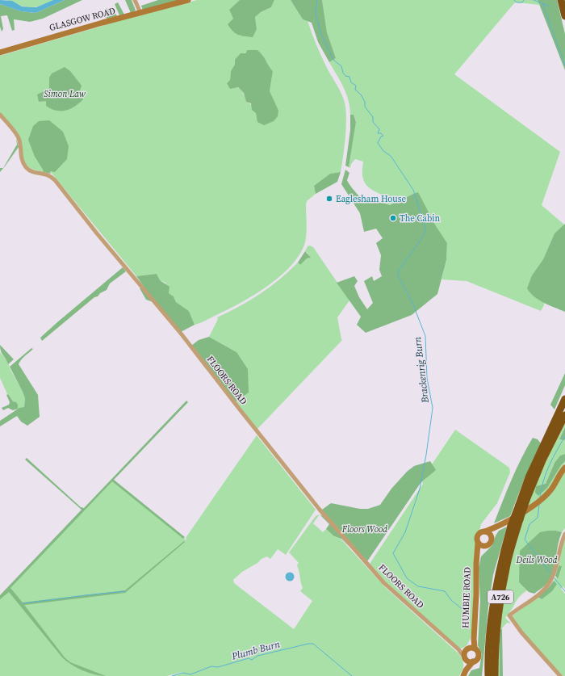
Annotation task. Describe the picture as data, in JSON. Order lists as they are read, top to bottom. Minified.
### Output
{"streets":{"highway":["A726"],"street":["GLASGOW ROAD","FLOORS ROAD","HUMBIE ROAD"]},"crossings":[["FLOORS ROAD","HUMBIE ROAD"]],"water":["Brackenrig Burn","Plumb Burn"],"parks":["Simon Law","Floors Wood","Deils Wood"],"places":["Eaglesham House","The Cabin"]}
